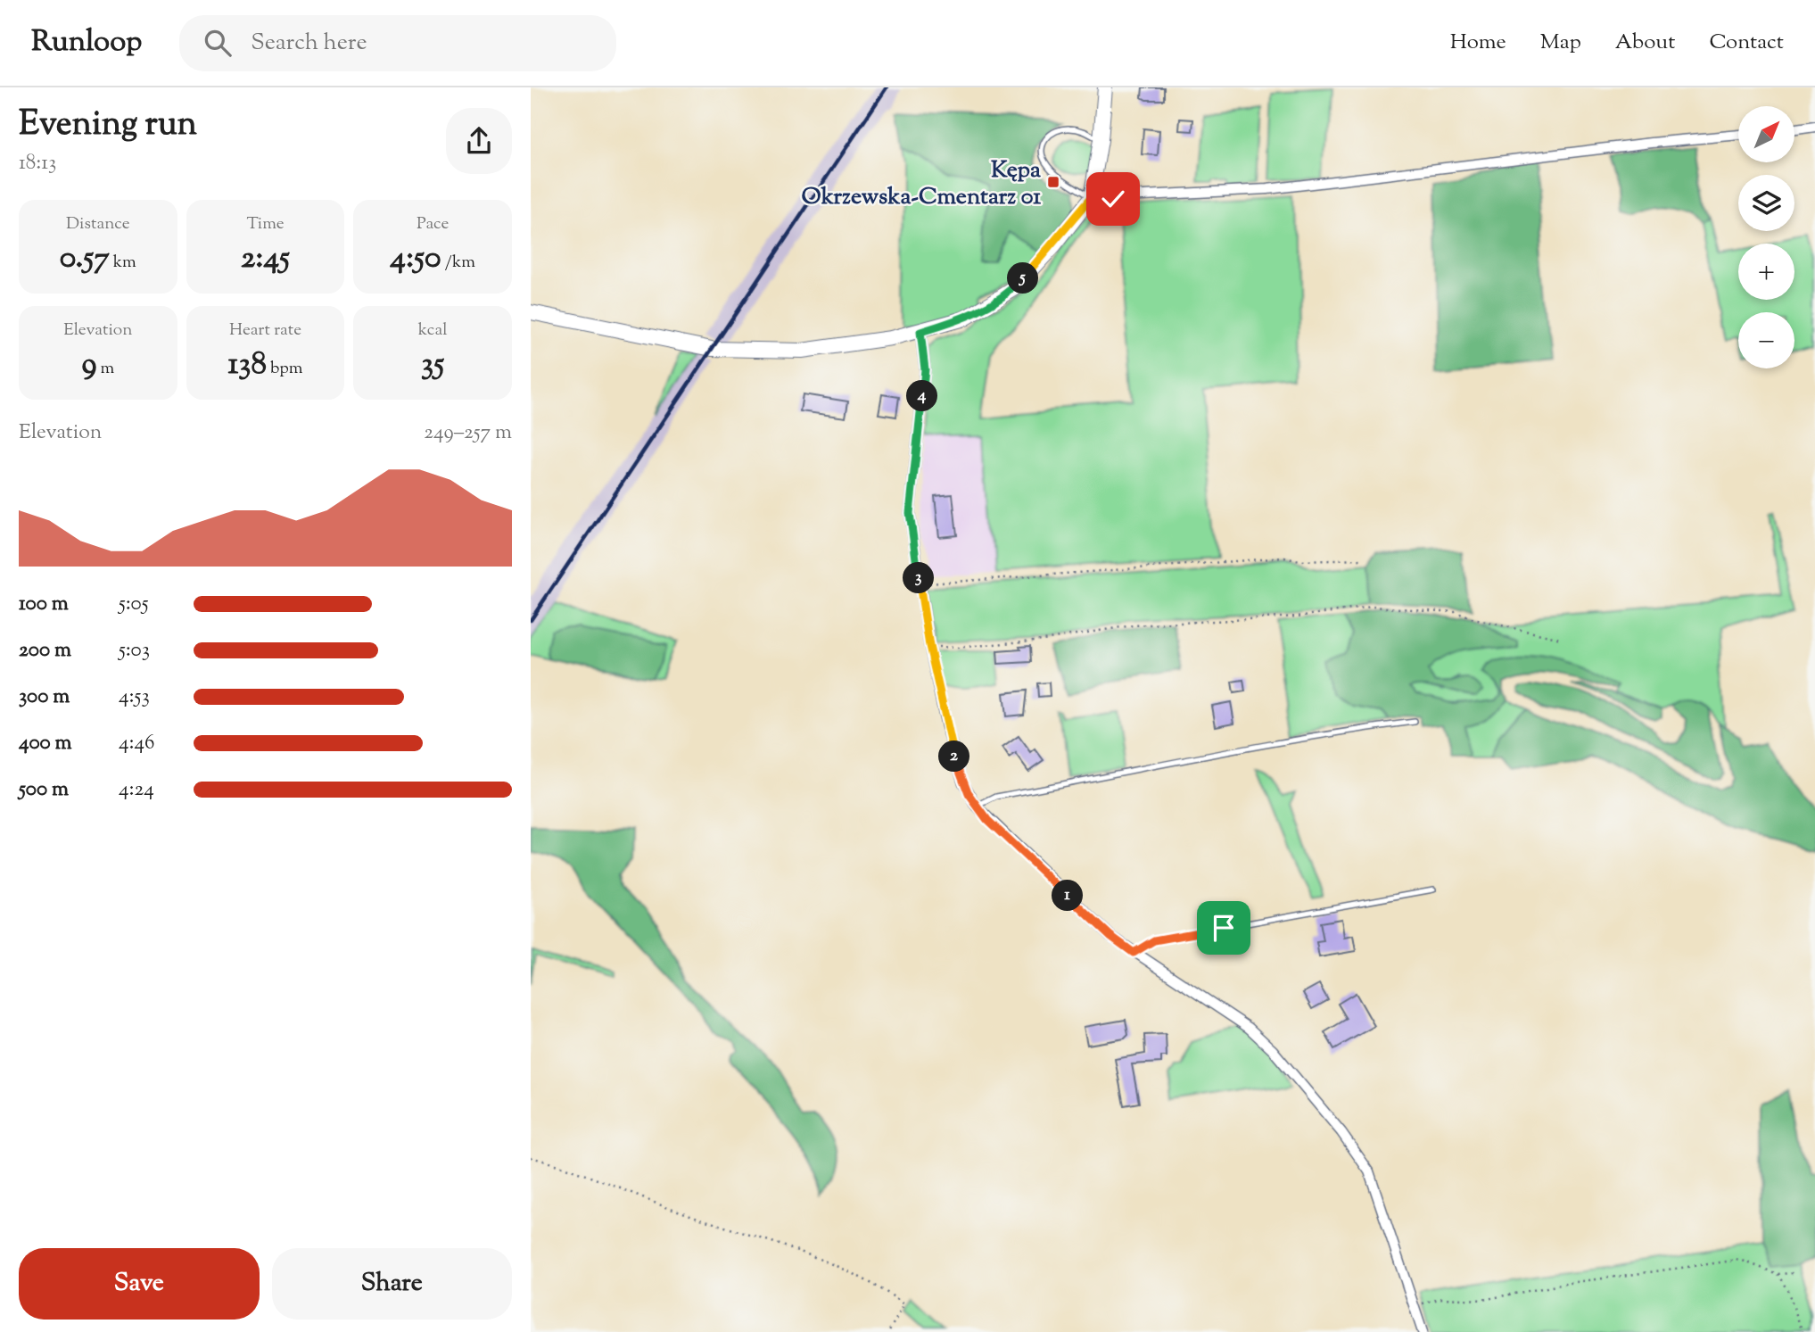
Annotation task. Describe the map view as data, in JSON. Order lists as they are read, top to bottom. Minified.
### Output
{"places":{"transit":["Kępa Okrzewska-Cmentarz 01"]},"north":"top right","page":{"header":"Runloop","search":"Search here","nav":["Home","Map","About","Contact"],"heading":["Evening run","18:13"],"map_buttons":["+","−"],"stats":[["Distance","0.57 km"],["Time","2:45"],["Pace","4:50 /km"],["Elevation","9 m"],["Heart rate","138 bpm"],["kcal","35"]],"pins":["5","4","3","2","1"],"chart":["Elevation","249–257 m"],"list":[{"name":"100 m","note":"5:05"},{"name":"200 m","note":"5:03"},{"name":"300 m","note":"4:53"},{"name":"400 m","note":"4:46"},{"name":"500 m","note":"4:24"}],"buttons":["Save","Share"]}}
